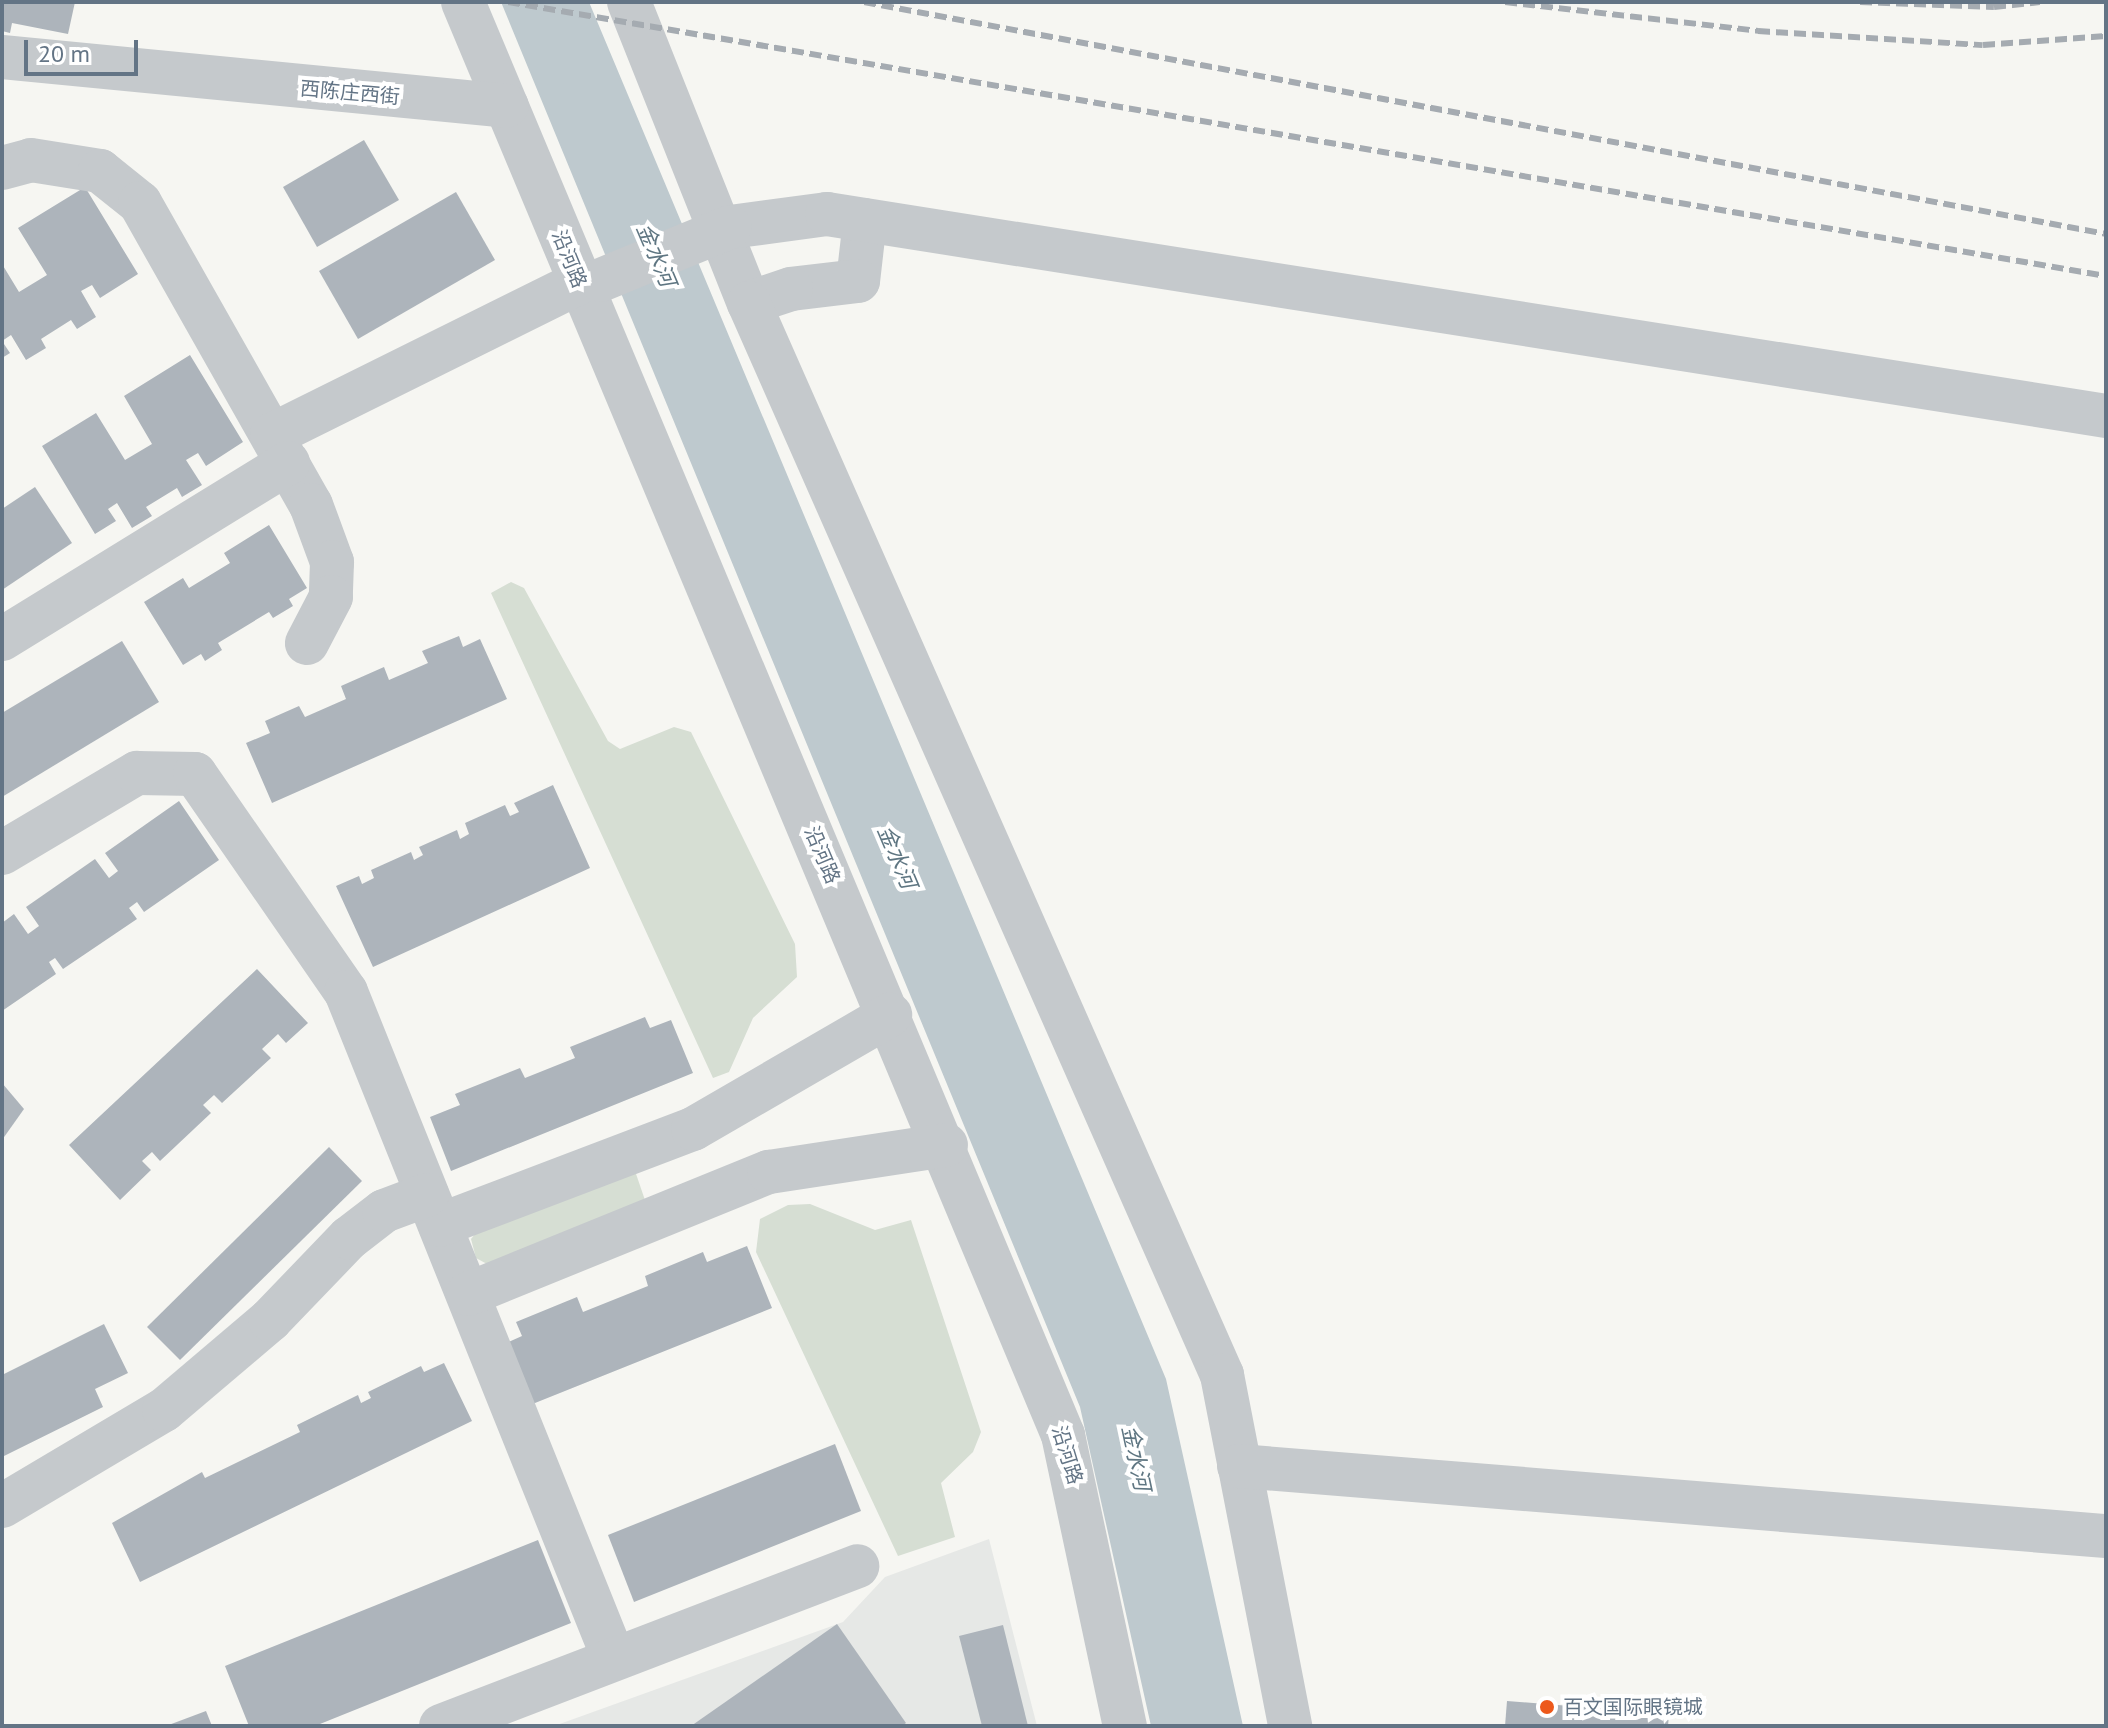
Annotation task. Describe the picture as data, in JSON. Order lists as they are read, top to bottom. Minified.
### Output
{"streets":{"street":["西陈庄西街","沿河路"]},"crossings":[["西陈庄西街","沿河路"]],"water":["金水河"],"places":["百文国际眼镜城"],"scale_bar":"20 m"}
